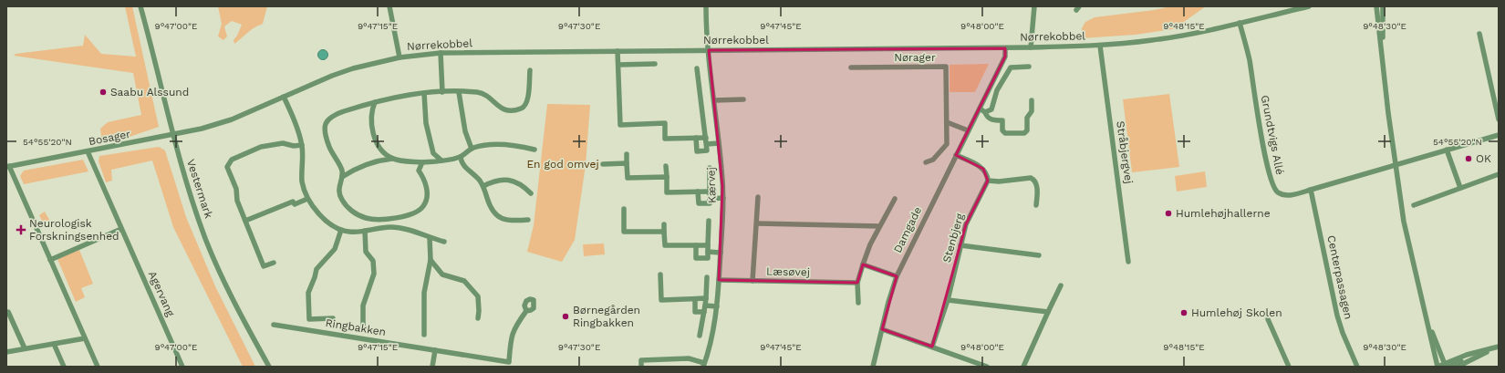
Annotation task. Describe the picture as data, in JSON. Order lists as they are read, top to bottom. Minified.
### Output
{"streets":{"street":["Nørrekobbel","Nørager","Grundtvigs Allé","Bosager","Stråbjergvej","Kærvej","Vestermark","Damgade","Stenbjerg","Læsøvej","Centerpassagen","Agervang","Ringbakken"]},"crossings":[["Nørrekobbel","Grundtvigs Allé"],["Nørrekobbel","Bosager"],["Nørrekobbel","Stråbjergvej"],["Nørrekobbel","Kærvej"],["Nørrekobbel","Vestermark"],["Nørrekobbel","Damgade"],["Grundtvigs Allé","Centerpassagen"],["Bosager","Vestermark"],["Bosager","Agervang"],["Kærvej","Læsøvej"]],"parks":["En god omvej"],"places":{"other":["Saabu Alssund","OK","Humlehøjhallerne","Humlehøj Skolen","Børnegården Ringbakken"],"health":["Neurologisk Forskningsenhed"]},"coordinates":["9°47'00\"E","9°47'15\"E","9°47'30\"E","9°47'45\"E","9°48'00\"E","9°48'15\"E","9°48'30\"E","54°55'20\"N"]}
